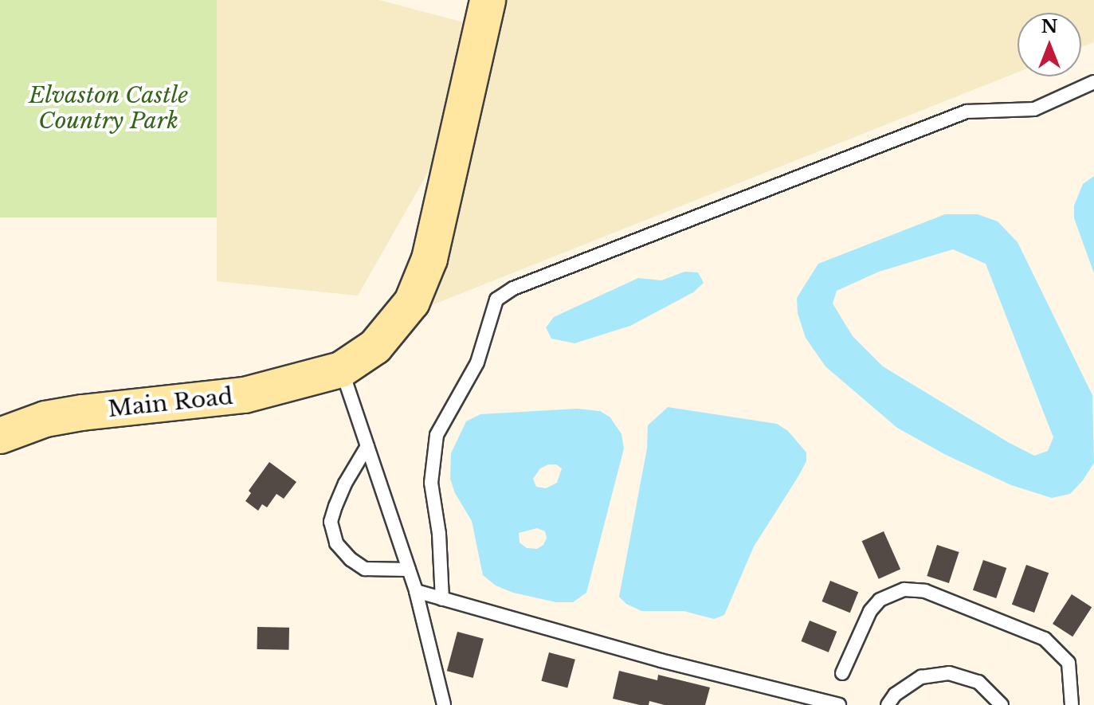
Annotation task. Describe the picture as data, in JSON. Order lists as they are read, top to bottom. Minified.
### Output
{"streets":{"main road":["Main Road"]},"parks":["Elvaston Castle Country Park"],"north":"top"}
